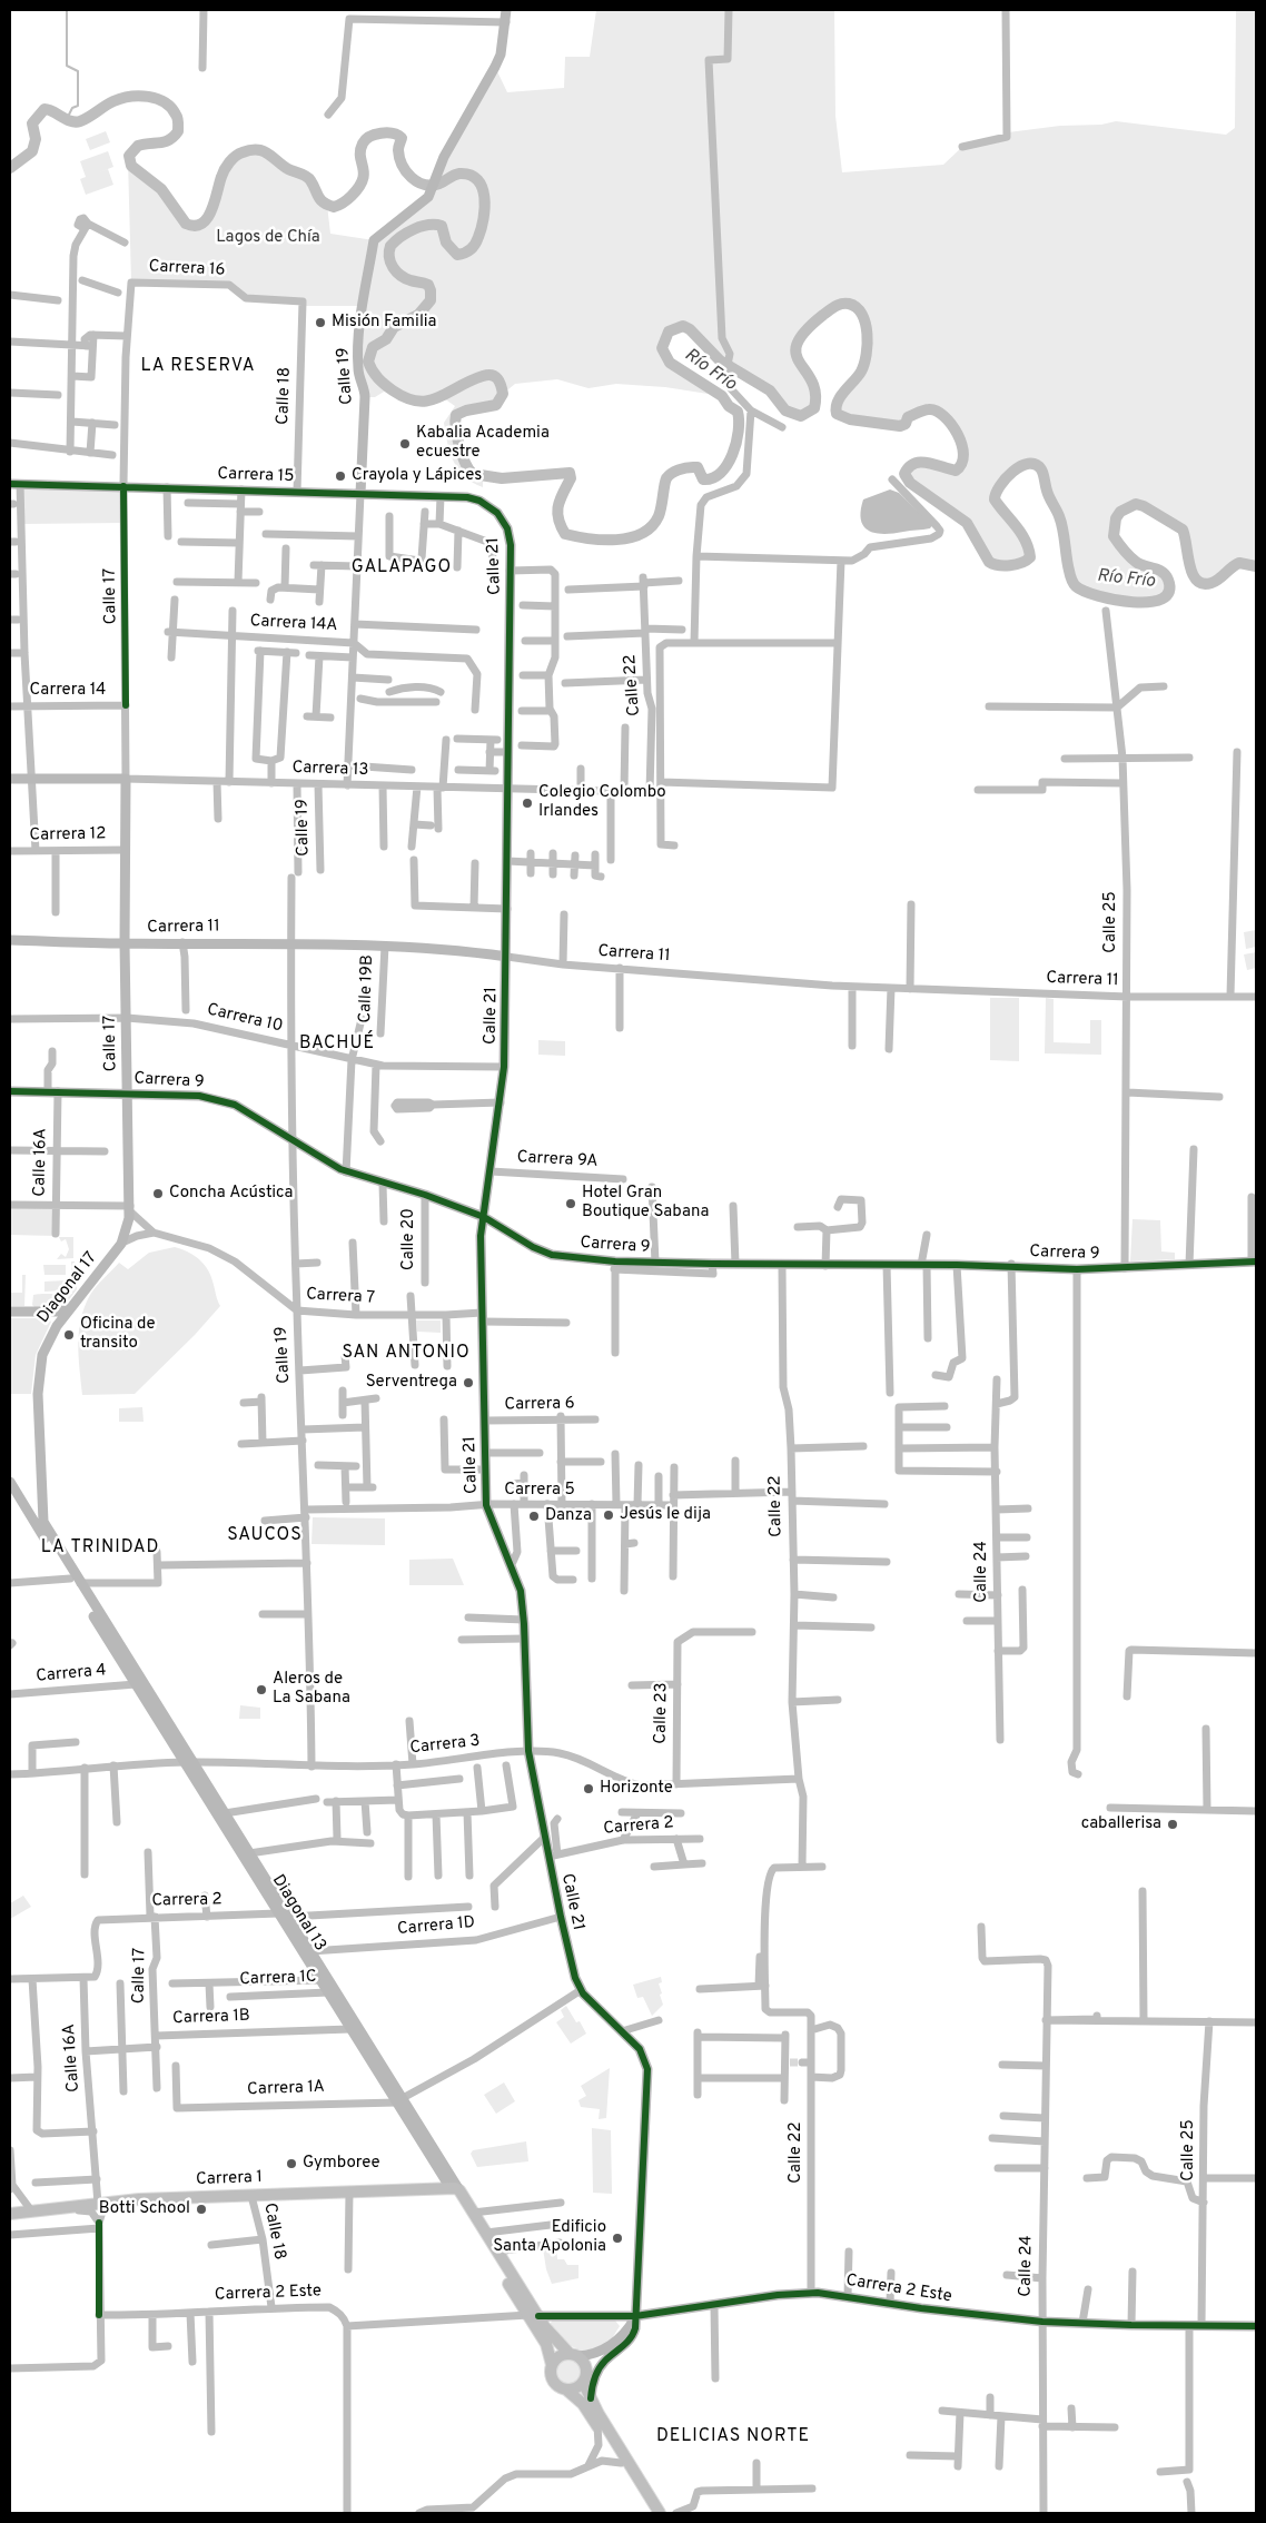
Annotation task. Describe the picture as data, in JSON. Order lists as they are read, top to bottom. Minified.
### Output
{"streets":{"main road":["Diagonal 13","Carrera 1"],"street":["Carrera 16","Calle 19","Calle 18","Carrera 15","Calle 21","Calle 17","Carrera 14A","Calle 22","Carrera 14","Carrera 13","Carrera 12","Calle 25","Carrera 11","Calle 19B","Carrera 10","Carrera 9","Carrera 9A","Calle 16A","Calle 20","Diagonal 17","Carrera 7","Carrera 6","Carrera 5","Calle 24","Carrera 4","Calle 23","Carrera 3","Carrera 2","Carrera 1D","Carrera 1C","Carrera 1B","Carrera 1A","Carrera 2 Este"]},"crossings":[["Carrera 16","Calle 18"],["Carrera 16","Calle 17"],["Calle 19","Carrera 15"],["Calle 19","Carrera 14A"],["Calle 19","Carrera 13"],["Calle 19","Carrera 11"],["Calle 19","Carrera 10"],["Calle 19","Carrera 9"],["Calle 19","Carrera 7"],["Calle 19","Carrera 5"],["Calle 19","Carrera 3"],["Calle 18","Carrera 15"],["Calle 18","Carrera 1"],["Calle 18","Carrera 2 Este"],["Carrera 15","Calle 21"],["Carrera 15","Calle 17"],["Calle 21","Carrera 13"],["Calle 21","Carrera 11"],["Calle 21","Carrera 10"],["Calle 21","Carrera 9"],["Calle 21","Carrera 9A"],["Calle 21","Carrera 7"],["Calle 21","Carrera 6"],["Calle 21","Carrera 5"],["Calle 21","Carrera 3"],["Calle 21","Carrera 2"],["Calle 21","Carrera 1D"],["Calle 21","Carrera 1A"],["Calle 21","Carrera 2 Este"],["Calle 17","Carrera 14"],["Calle 17","Carrera 13"],["Calle 17","Carrera 12"],["Calle 17","Carrera 11"],["Calle 17","Carrera 10"],["Calle 17","Carrera 9"],["Calle 17","Diagonal 17"],["Calle 17","Carrera 7"],["Calle 17","Carrera 2"],["Calle 17","Carrera 1B"],["Calle 22","Carrera 13"],["Calle 22","Carrera 9"],["Calle 22","Carrera 2 Este"],["Calle 25","Carrera 11"],["Calle 25","Carrera 9"],["Calle 25","Carrera 2 Este"],["Carrera 11","Calle 19B"],["Carrera 9","Calle 16A"],["Carrera 9","Calle 20"],["Calle 16A","Carrera 2"],["Calle 16A","Carrera 1B"],["Calle 16A","Carrera 1"],["Diagonal 17","Diagonal 13"],["Calle 24","Carrera 2 Este"],["Carrera 4","Diagonal 13"],["Calle 23","Carrera 3"],["Carrera 3","Diagonal 13"],["Carrera 2","Diagonal 13"],["Diagonal 13","Carrera 1D"],["Diagonal 13","Carrera 1C"],["Diagonal 13","Carrera 1B"],["Diagonal 13","Carrera 1A"],["Diagonal 13","Carrera 1"],["Diagonal 13","Carrera 2 Este"]],"districts":["LA RESERVA","GALAPAGO","BACHUÉ","SAN ANTONIO","SAUCOS","LA TRINIDAD","DELICIAS NORTE"],"water":["Río Frío"],"parks":["Lagos de Chía"],"places":["Misión Familia","Kabalia Academia ecuestre","Crayola y Lápices","Colegio Colombo Irlandes","Concha Acústica","Hotel Gran Boutique Sabana","Oficina de transito","Serventrega","Jesús le dija","Danza","Aleros de La Sabana","Horizonte","caballerisa","Gymboree","Botti School","Edificio Santa Apolonia"]}
